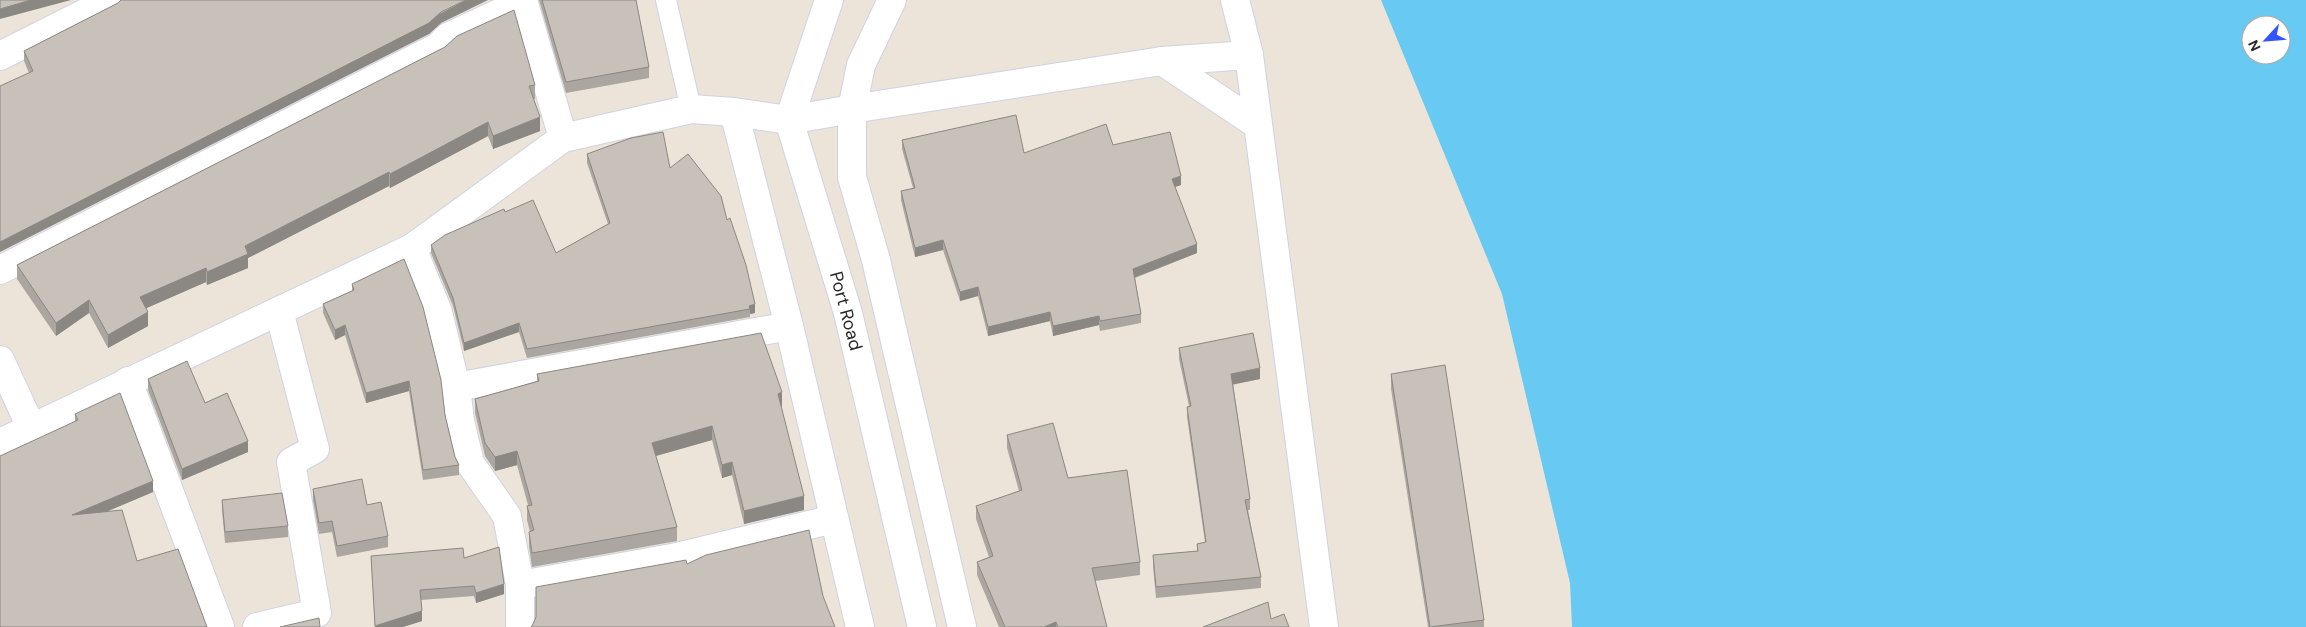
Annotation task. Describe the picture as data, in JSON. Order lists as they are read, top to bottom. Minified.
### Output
{"streets":{"street":["Port Road"]},"north":"bottom left"}
